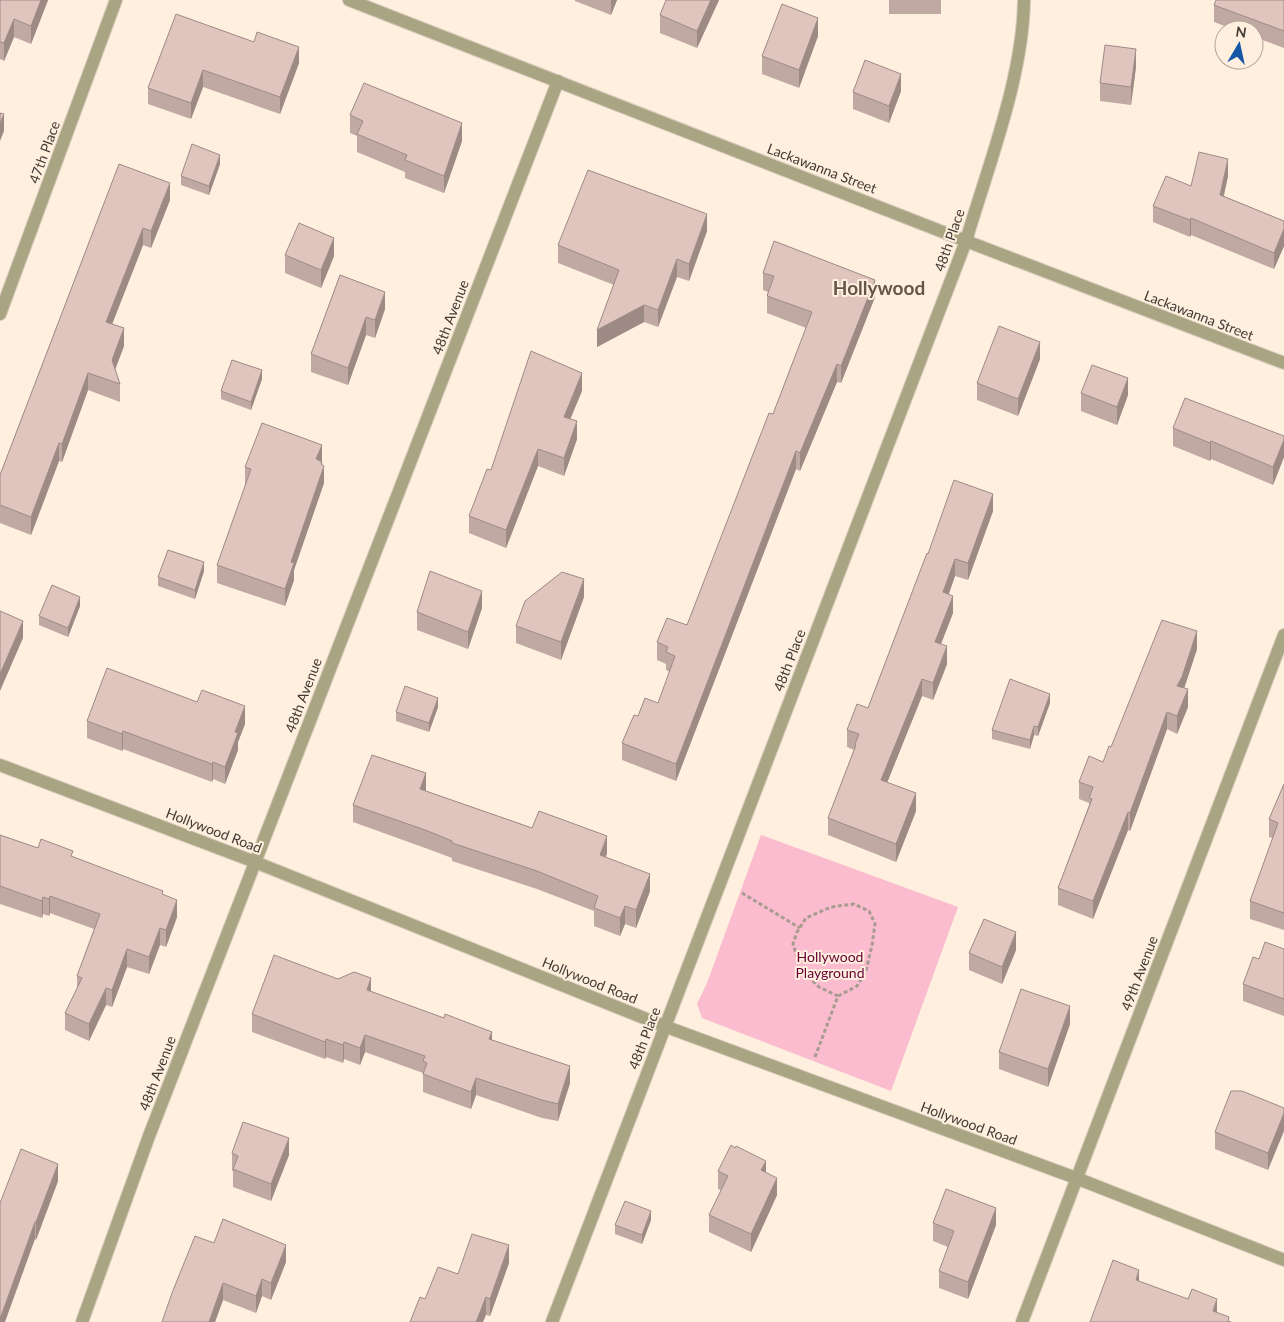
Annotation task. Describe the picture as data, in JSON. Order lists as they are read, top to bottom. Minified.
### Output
{"streets":{"street":["47th Place","Lackawanna Street","48th Place","48th Avenue","Hollywood Road","49th Avenue"]},"crossings":[["Lackawanna Street","48th Place"],["Lackawanna Street","48th Avenue"],["48th Place","Hollywood Road"],["48th Avenue","Hollywood Road"],["Hollywood Road","49th Avenue"]],"districts":["Hollywood"],"parks":["Hollywood Playground"],"north":"top"}
